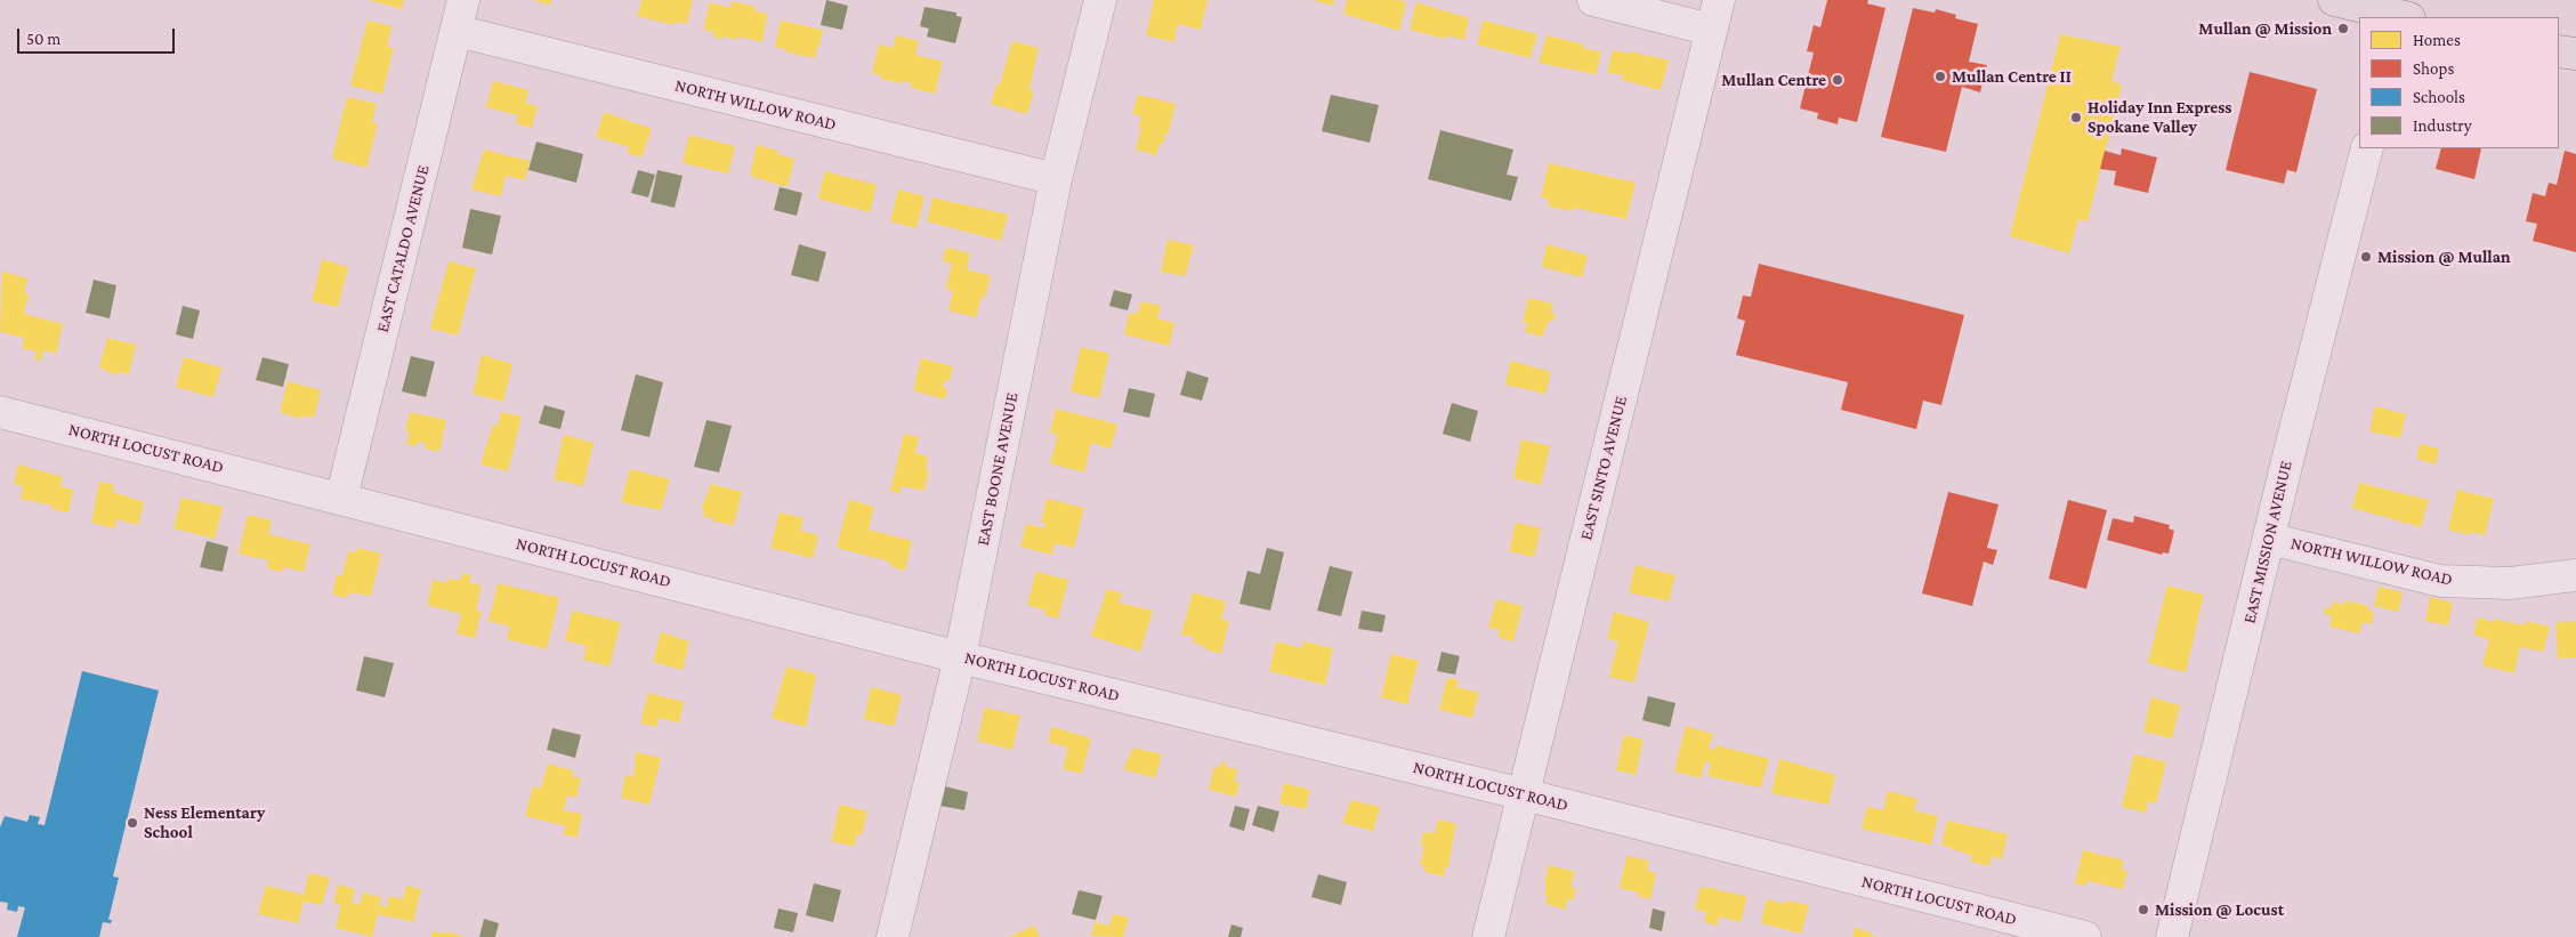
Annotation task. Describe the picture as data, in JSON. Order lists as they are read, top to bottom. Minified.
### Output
{"streets":{"street":["NORTH WILLOW ROAD","EAST CATALDO AVENUE","NORTH LOCUST ROAD","EAST SINTO AVENUE","EAST BOONE AVENUE","EAST MISSION AVENUE"]},"crossings":[["NORTH WILLOW ROAD","EAST CATALDO AVENUE"],["NORTH WILLOW ROAD","EAST BOONE AVENUE"],["NORTH WILLOW ROAD","EAST MISSION AVENUE"],["EAST CATALDO AVENUE","NORTH LOCUST ROAD"],["NORTH LOCUST ROAD","EAST SINTO AVENUE"],["NORTH LOCUST ROAD","EAST BOONE AVENUE"]],"places":["Mullan @ Mission","Mullan Centre II","Mullan Centre","Holiday Inn Express Spokane Valley","Mission @ Mullan","Ness Elementary School","Mission @ Locust"],"legend":["Homes","Shops","Schools","Industry"],"scale_bar":"50 m"}
